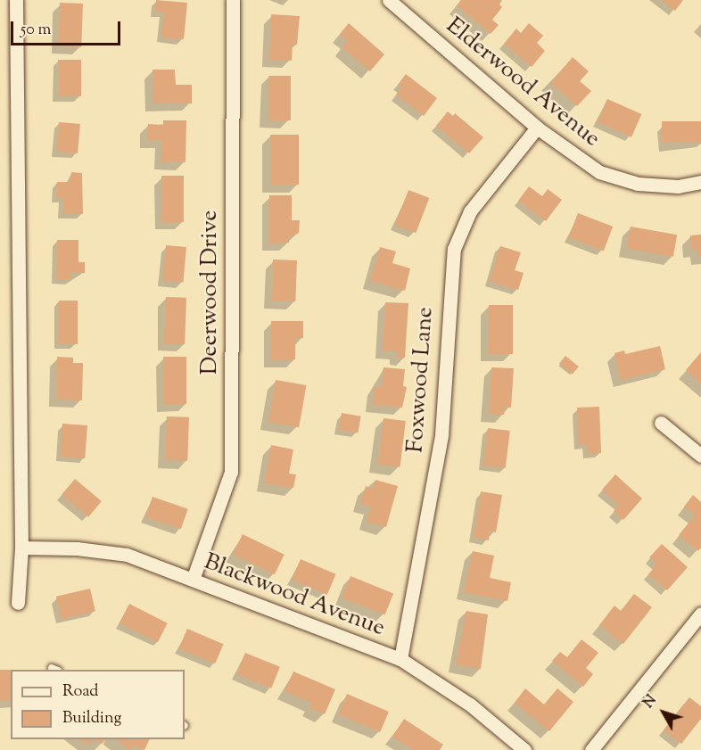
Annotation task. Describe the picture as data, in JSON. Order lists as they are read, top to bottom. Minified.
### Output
{"streets":{"street":["Elderwood Avenue","Deerwood Drive","Foxwood Lane","Blackwood Avenue"]},"crossings":[["Elderwood Avenue","Foxwood Lane"],["Deerwood Drive","Blackwood Avenue"],["Foxwood Lane","Blackwood Avenue"]],"legend":["Road","Building"],"scale_bar":"50 m","north":"top left"}
